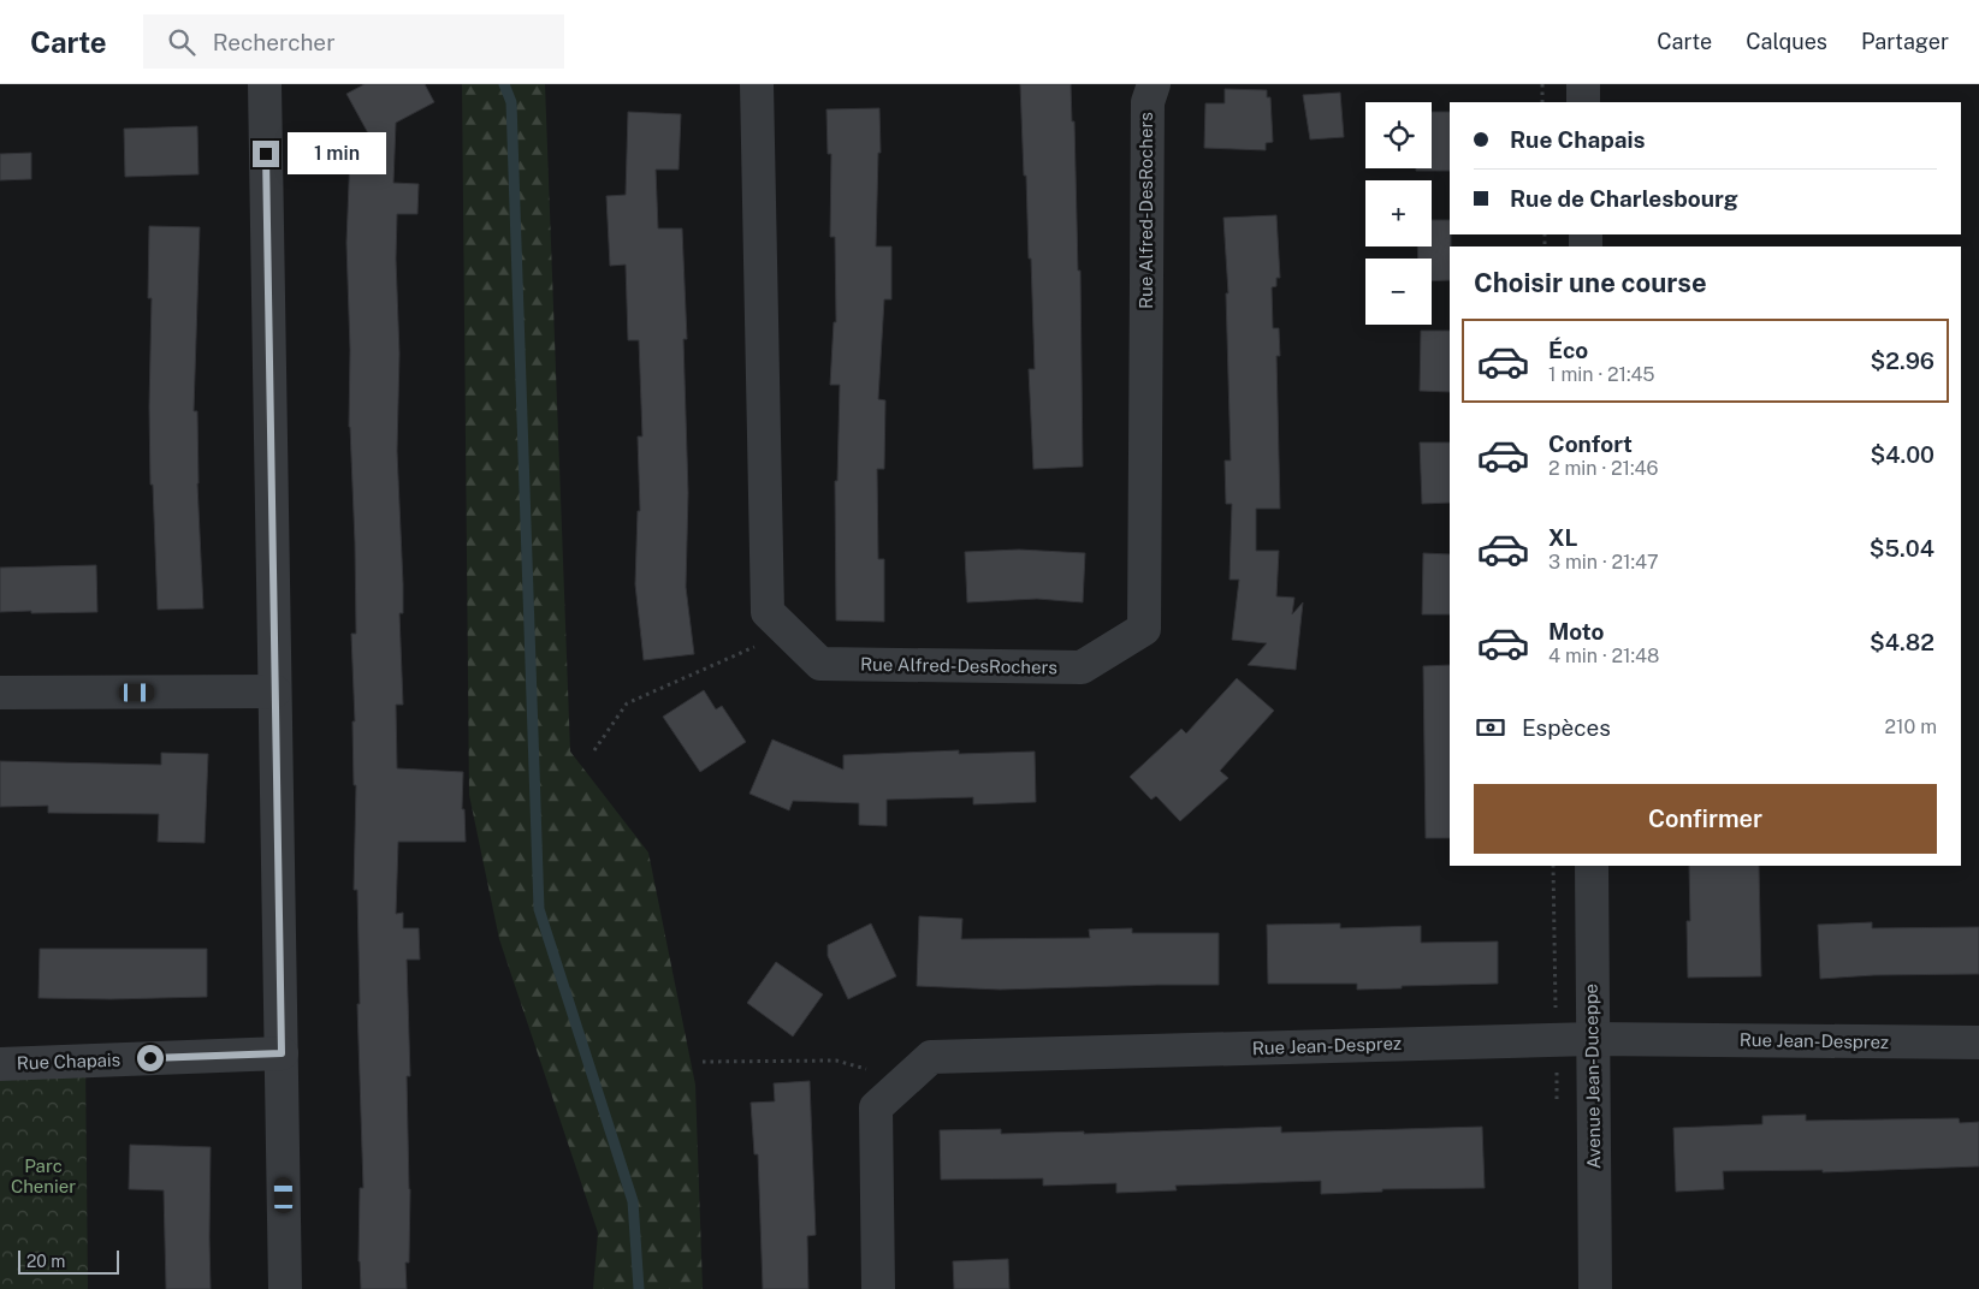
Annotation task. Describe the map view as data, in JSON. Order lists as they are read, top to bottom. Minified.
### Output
{"streets":{"street":["Rue Alfred-DesRochers","Rue Jean-Desprez","Rue Chapais","Avenue Jean-Duceppe"]},"crossings":[["Rue Jean-Desprez","Avenue Jean-Duceppe"]],"parks":["Parc Chenier"],"scale_bar":"20 m","page":{"header":"Carte","search":"Rechercher","nav":["Carte","Calques","Partager"],"map_buttons":["+","−"],"banner":["Rue Chapais","Rue de Charlesbourg"],"bubble":"1 min","heading":"Choisir une course","list":[{"name":"Éco","note":"1 min · 21:45","value":"$2.96"},{"name":"Confort","note":"2 min · 21:46","value":"$4.00"},{"name":"XL","note":"3 min · 21:47","value":"$5.04"},{"name":"Moto","note":"4 min · 21:48","value":"$4.82"}],"pay":["Espèces","210 m"],"buttons":"Confirmer","scale":"20 m"}}
